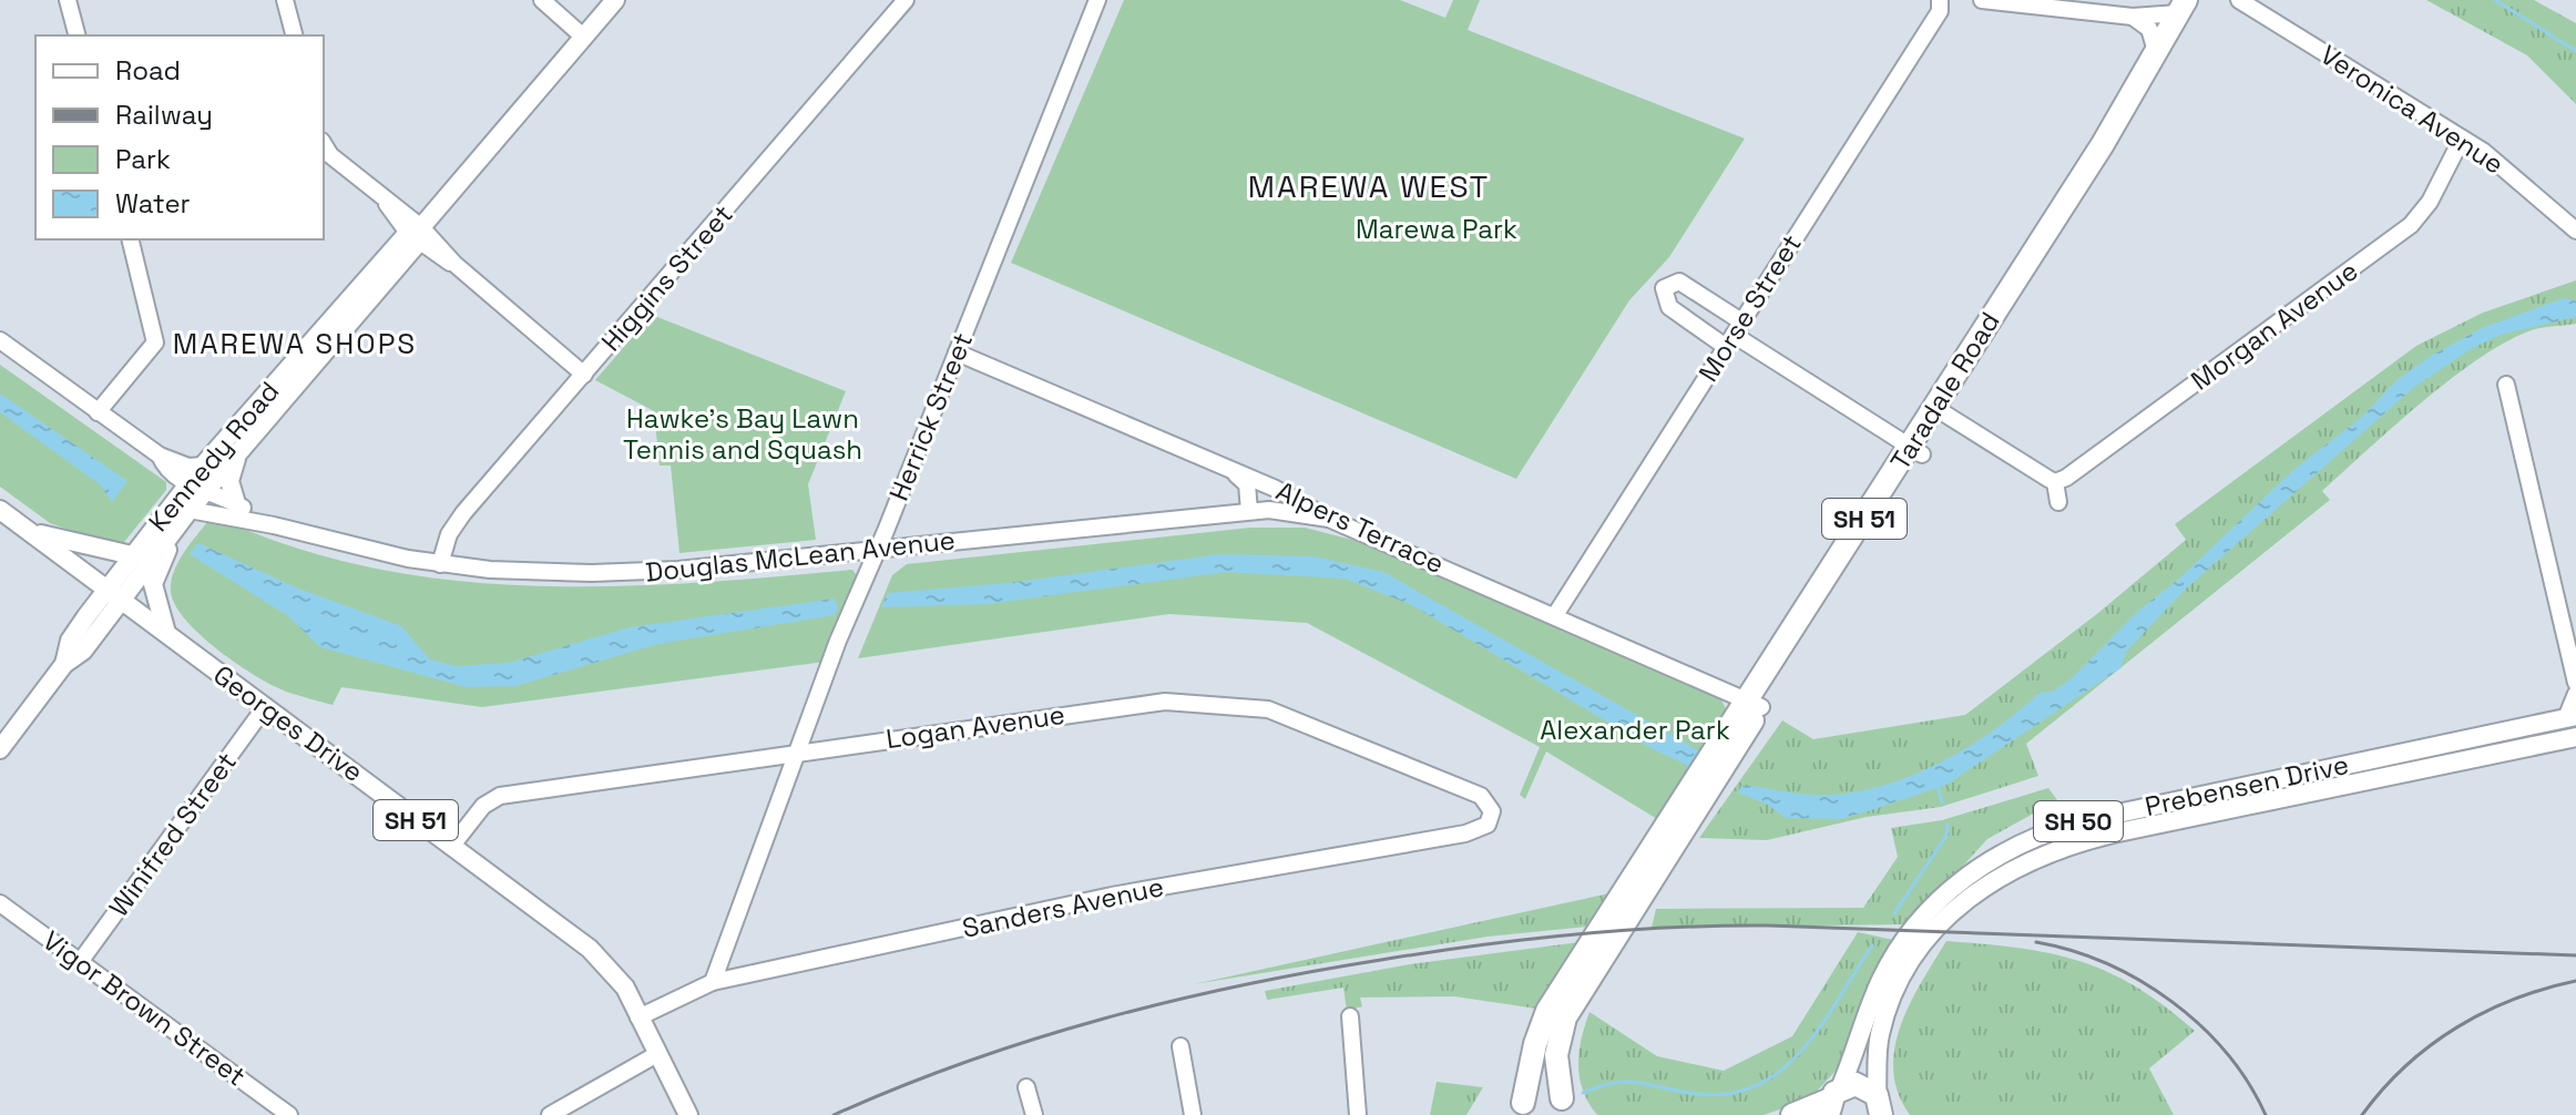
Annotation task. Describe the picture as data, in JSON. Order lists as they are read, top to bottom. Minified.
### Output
{"streets":{"highway":["Taradale Road","SH 51","SH 50"],"main road":["Kennedy Road","Georges Drive","Prebensen Drive"],"street":["Veronica Avenue","Higgins Street","Morse Street","Morgan Avenue","Herrick Street","Alpers Terrace","Douglas McLean Avenue","Logan Avenue","Winifred Street","Sanders Avenue","Vigor Brown Street"]},"crossings":[["Veronica Avenue","Morgan Avenue"],["Higgins Street","Douglas McLean Avenue"],["Morse Street","Alpers Terrace"],["Taradale Road","SH 51"],["Taradale Road","Alpers Terrace"],["Herrick Street","Alpers Terrace"],["Herrick Street","Douglas McLean Avenue"],["Herrick Street","Logan Avenue"],["Herrick Street","Sanders Avenue"],["Kennedy Road","Douglas McLean Avenue"],["Kennedy Road","Georges Drive"],["Alpers Terrace","Douglas McLean Avenue"],["Georges Drive","Logan Avenue"],["Georges Drive","Winifred Street"],["Georges Drive","Sanders Avenue"],["Logan Avenue","Sanders Avenue"],["Prebensen Drive","SH 50"],["Winifred Street","Vigor Brown Street"]],"districts":["MAREWA WEST","MAREWA SHOPS"],"parks":["Marewa Park","Hawke's Bay Lawn Tennis and Squash","Alexander Park"],"legend":["Road","Railway","Park","Water"]}
